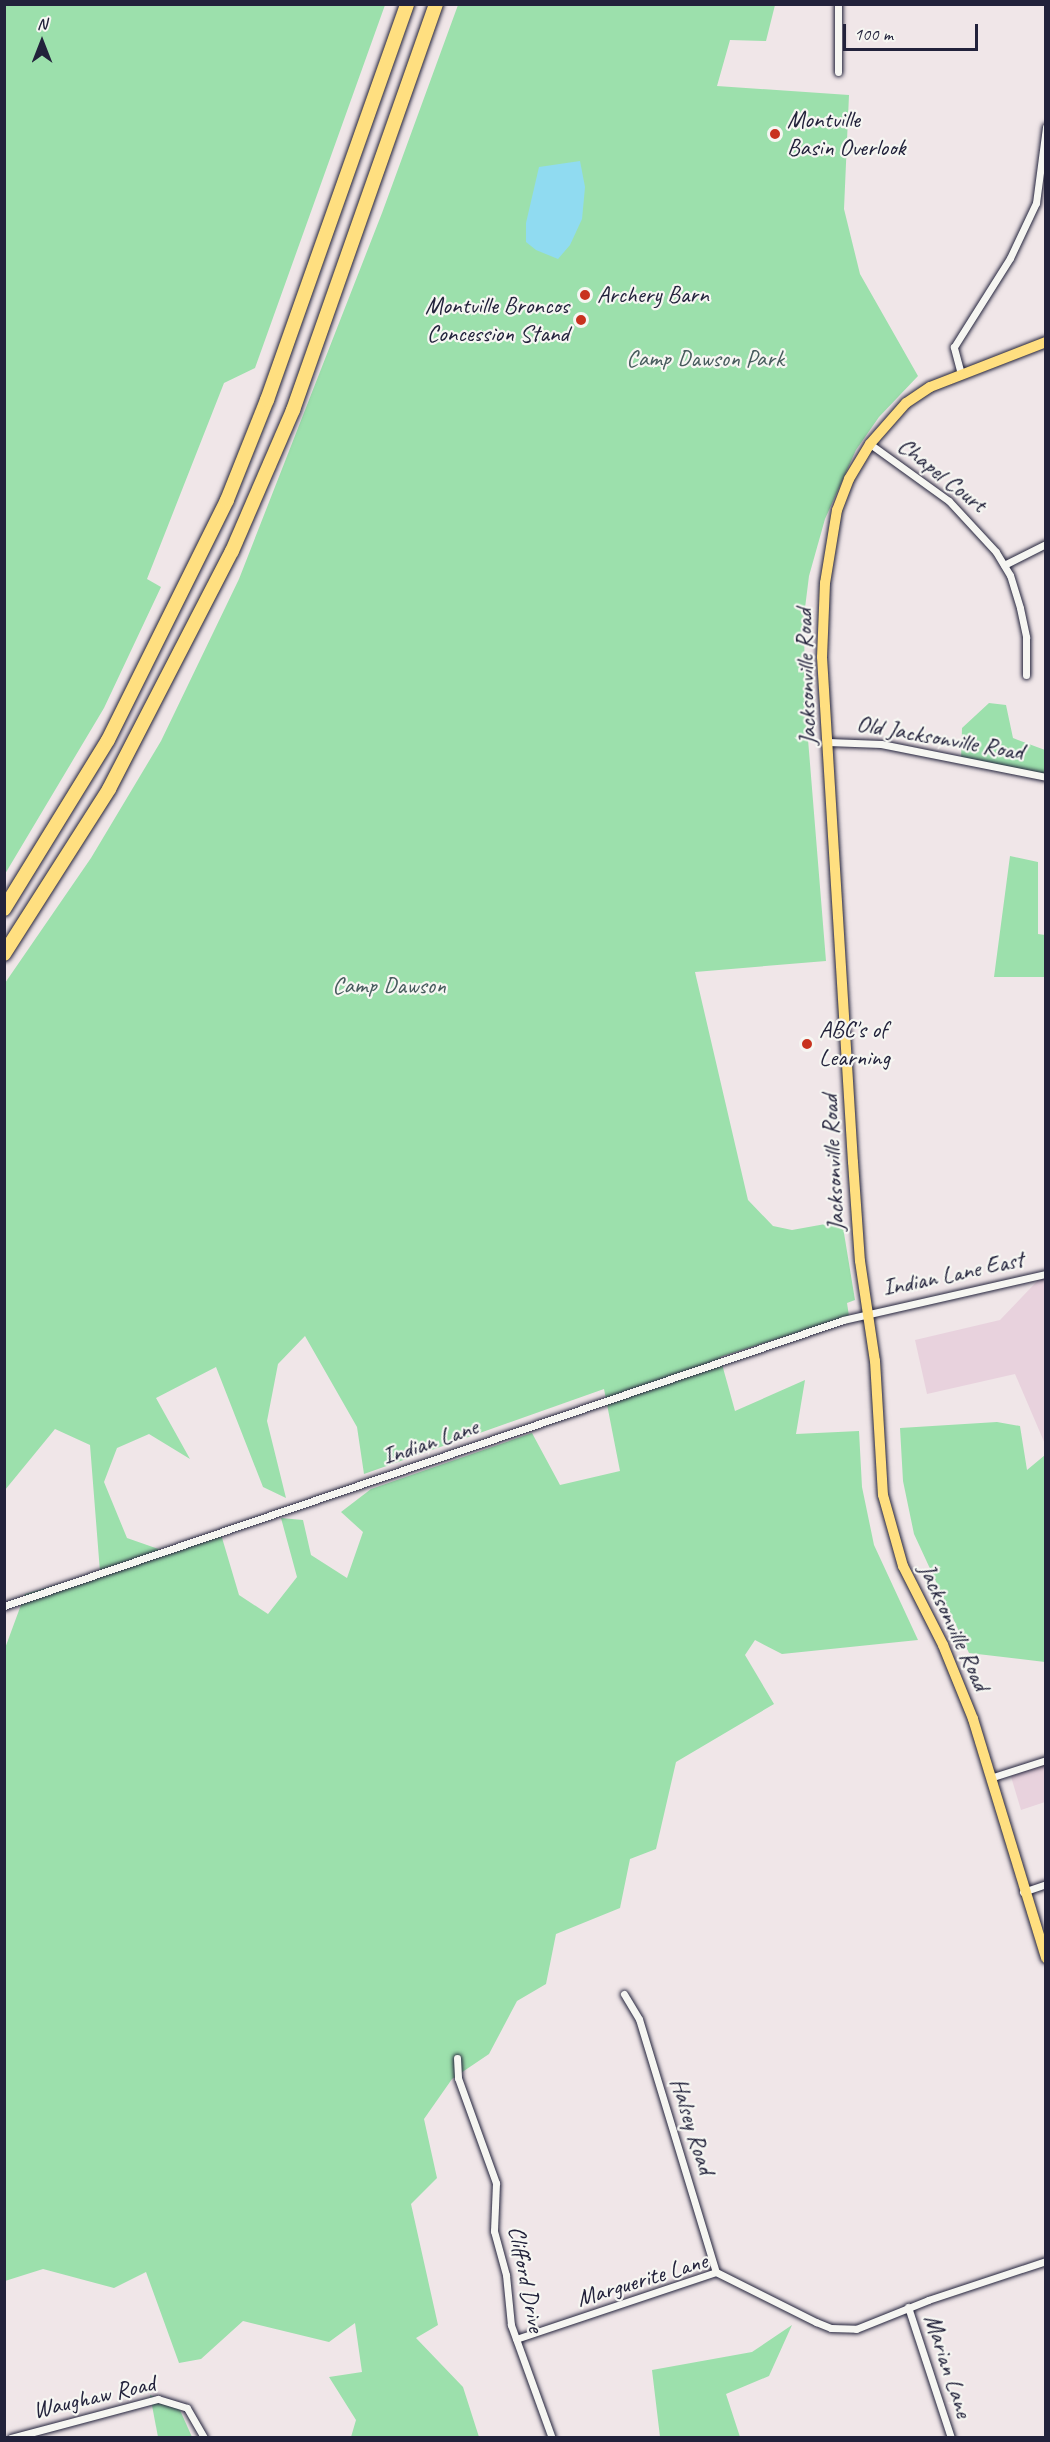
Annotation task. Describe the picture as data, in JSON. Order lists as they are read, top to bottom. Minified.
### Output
{"streets":{"main road":["Jacksonville Road"],"street":["Chapel Court","Old Jacksonville Road","Indian Lane East","Indian Lane","Halsey Road","Clifford Drive","Marguerite Lane","Marian Lane","Waughaw Road"]},"crossings":[["Chapel Court","Jacksonville Road"],["Jacksonville Road","Old Jacksonville Road"],["Jacksonville Road","Indian Lane East"],["Jacksonville Road","Indian Lane"],["Indian Lane East","Indian Lane"],["Halsey Road","Marguerite Lane"],["Clifford Drive","Marguerite Lane"],["Marguerite Lane","Marian Lane"]],"parks":["Camp Dawson Park","Camp Dawson"],"places":["Montville Basin Overlook","Archery Barn","Montville Broncos Concession Stand","ABC's of Learning"],"scale_bar":"100 m","north":"top"}
